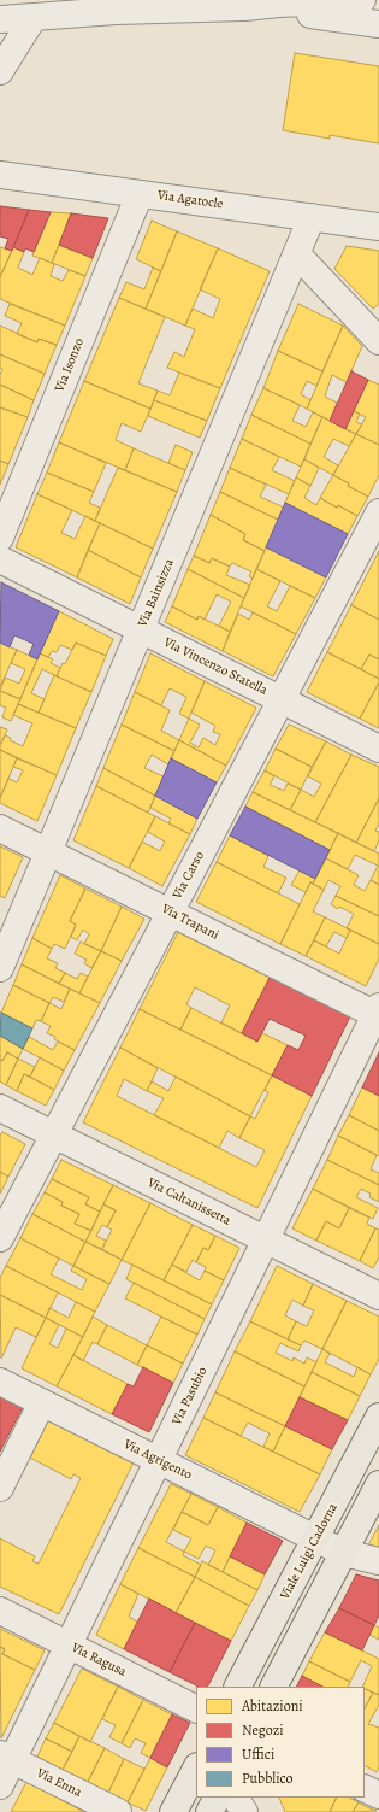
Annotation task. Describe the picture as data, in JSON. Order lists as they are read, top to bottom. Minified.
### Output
{"streets":{"main road":["Viale Luigi Cadorna"],"street":["Via Agatocle","Via Isonzo","Via Bainsizza","Via Vincenzo Statella","Via Carso","Via Trapani","Via Caltanissetta","Via Pasubio","Via Agrigento","Via Ragusa","Via Enna"]},"crossings":[["Via Agatocle","Via Isonzo"],["Via Agatocle","Via Bainsizza"],["Via Bainsizza","Via Vincenzo Statella"],["Via Bainsizza","Via Trapani"],["Via Vincenzo Statella","Via Carso"],["Via Carso","Via Trapani"],["Via Carso","Via Caltanissetta"],["Via Trapani","Via Pasubio"],["Via Caltanissetta","Via Pasubio"],["Via Pasubio","Via Agrigento"],["Via Pasubio","Via Ragusa"],["Via Pasubio","Via Enna"],["Via Agrigento","Viale Luigi Cadorna"]],"legend":["Abitazioni","Negozi","Uffici","Pubblico"]}
